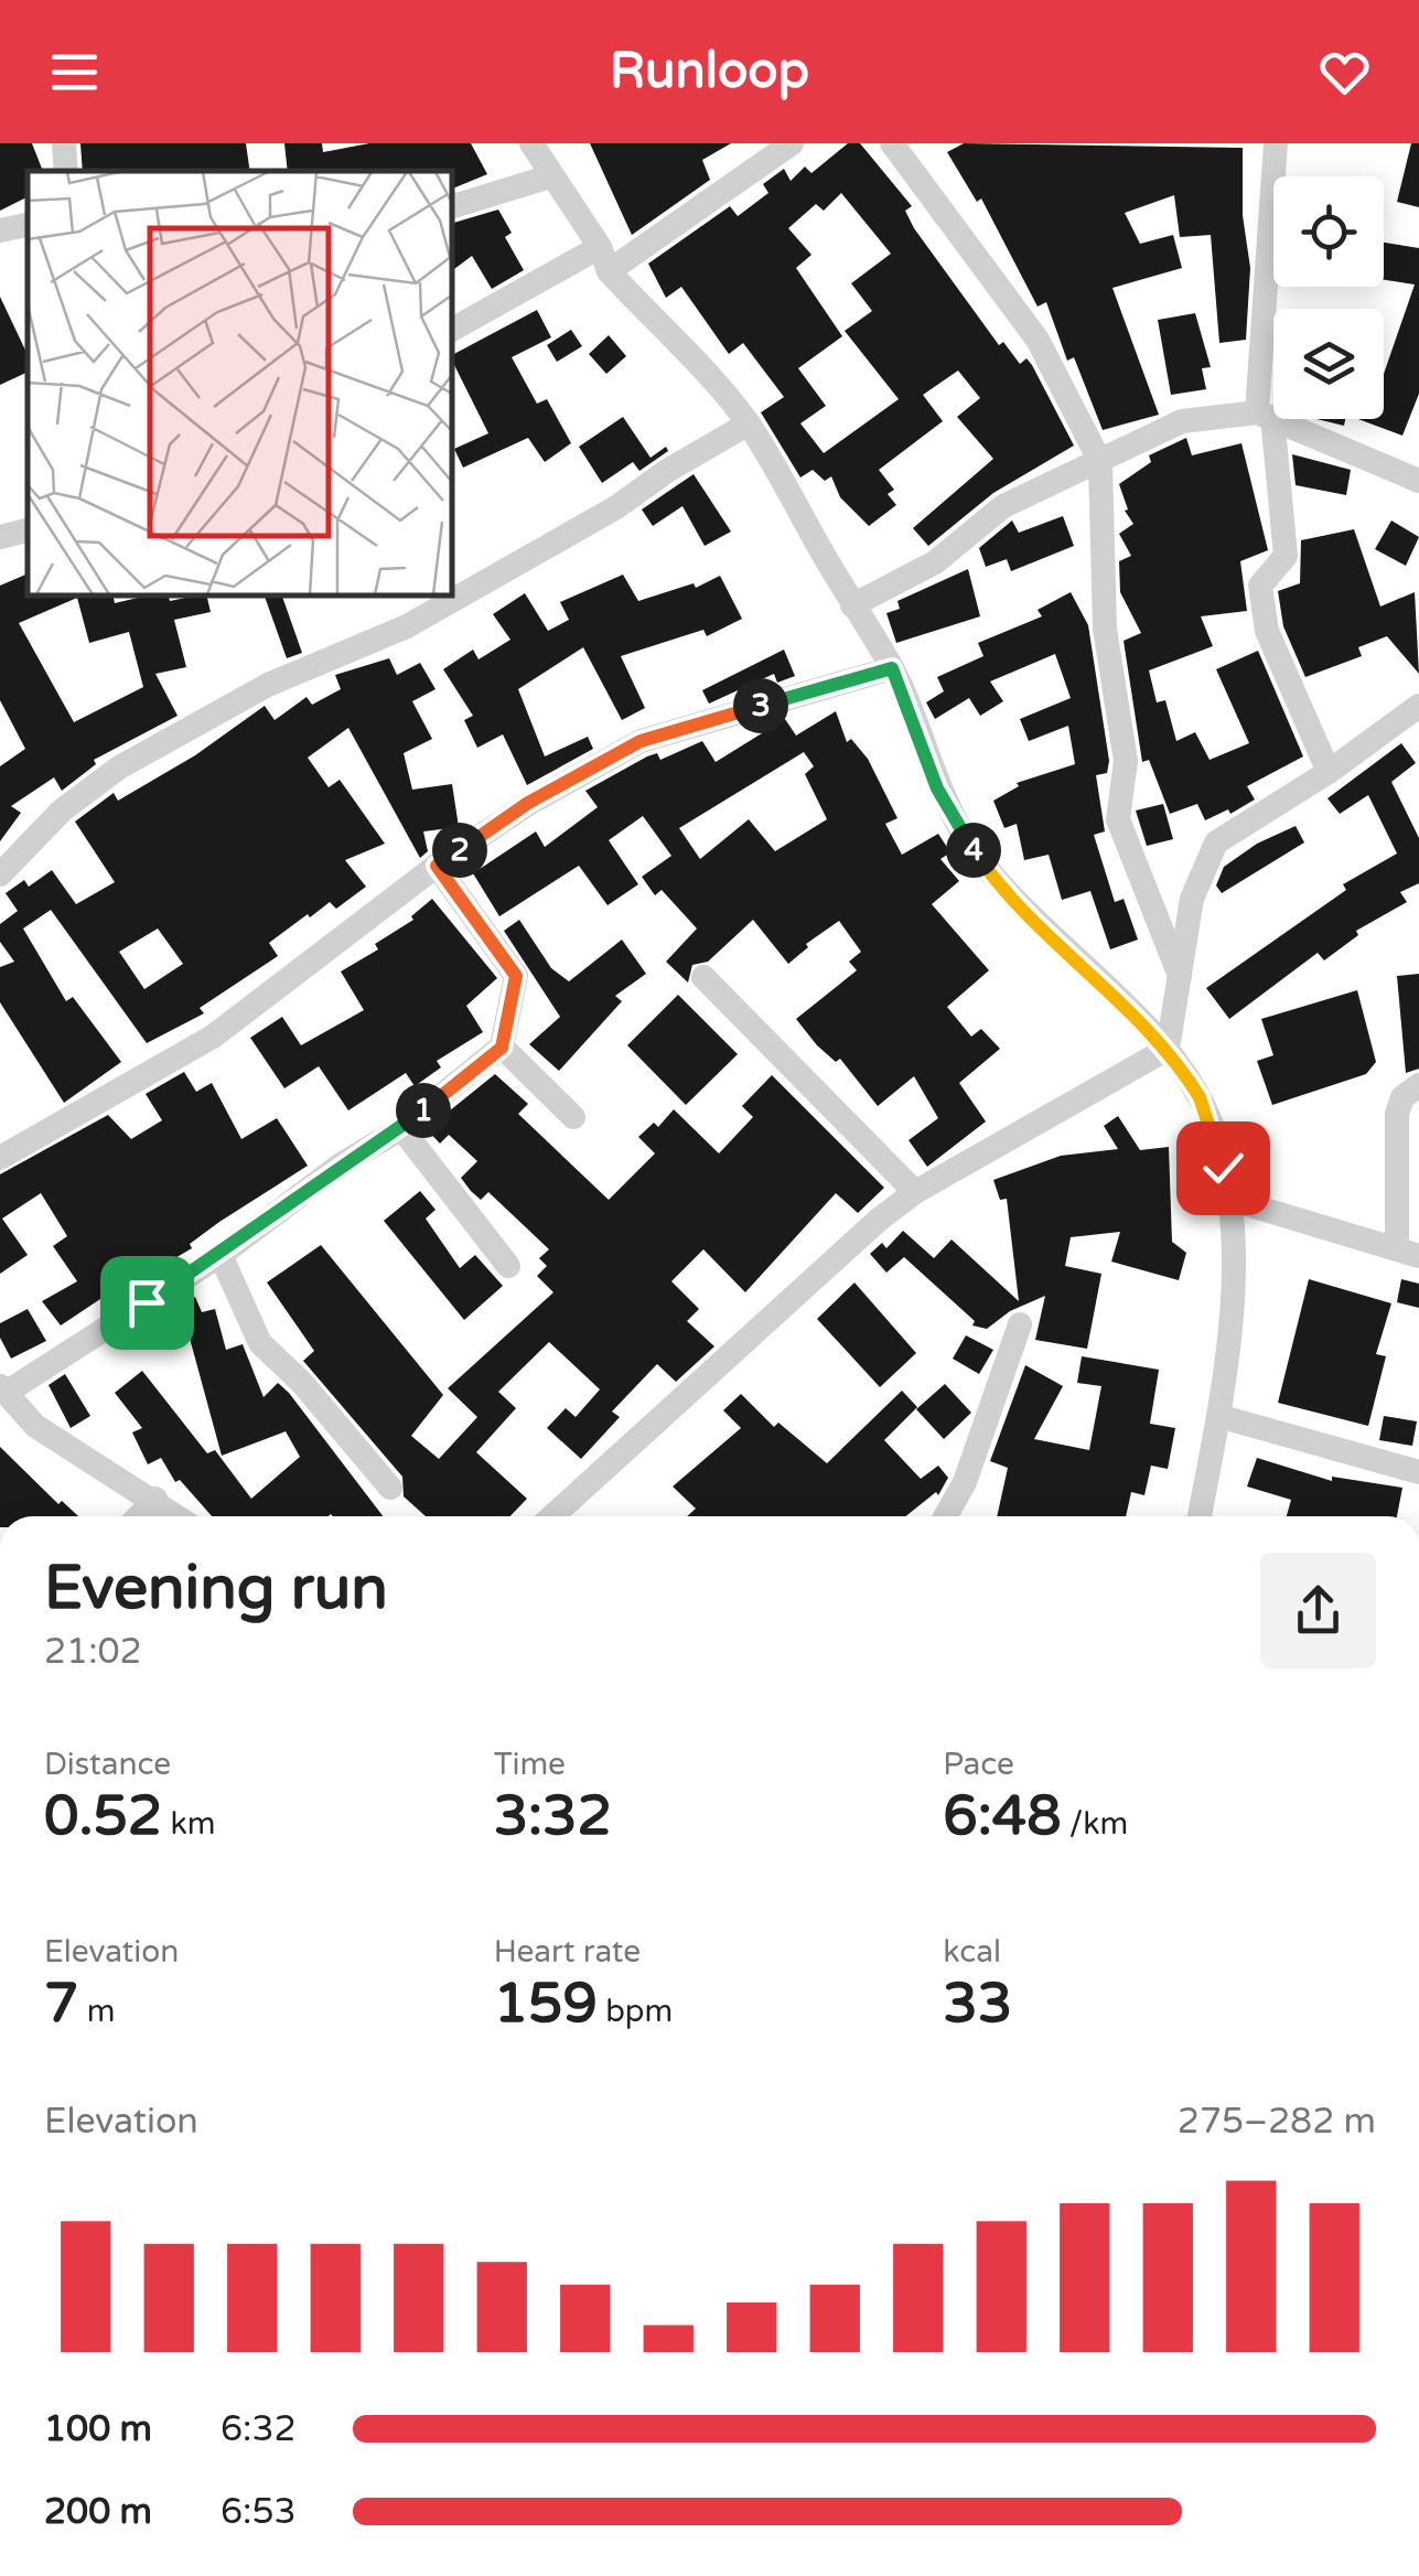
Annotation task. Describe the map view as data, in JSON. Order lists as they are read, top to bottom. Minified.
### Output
{"page":{"header":"Runloop","pins":["3","2","4","1"],"heading":["Evening run","21:02"],"stats":[["Distance","0.52 km"],["Time","3:32"],["Pace","6:48 /km"],["Elevation","7 m"],["Heart rate","159 bpm"],["kcal","33"]],"chart":["Elevation","275–282 m"],"list":[{"name":"100 m","note":"6:32"},{"name":"200 m","note":"6:53"}]}}
